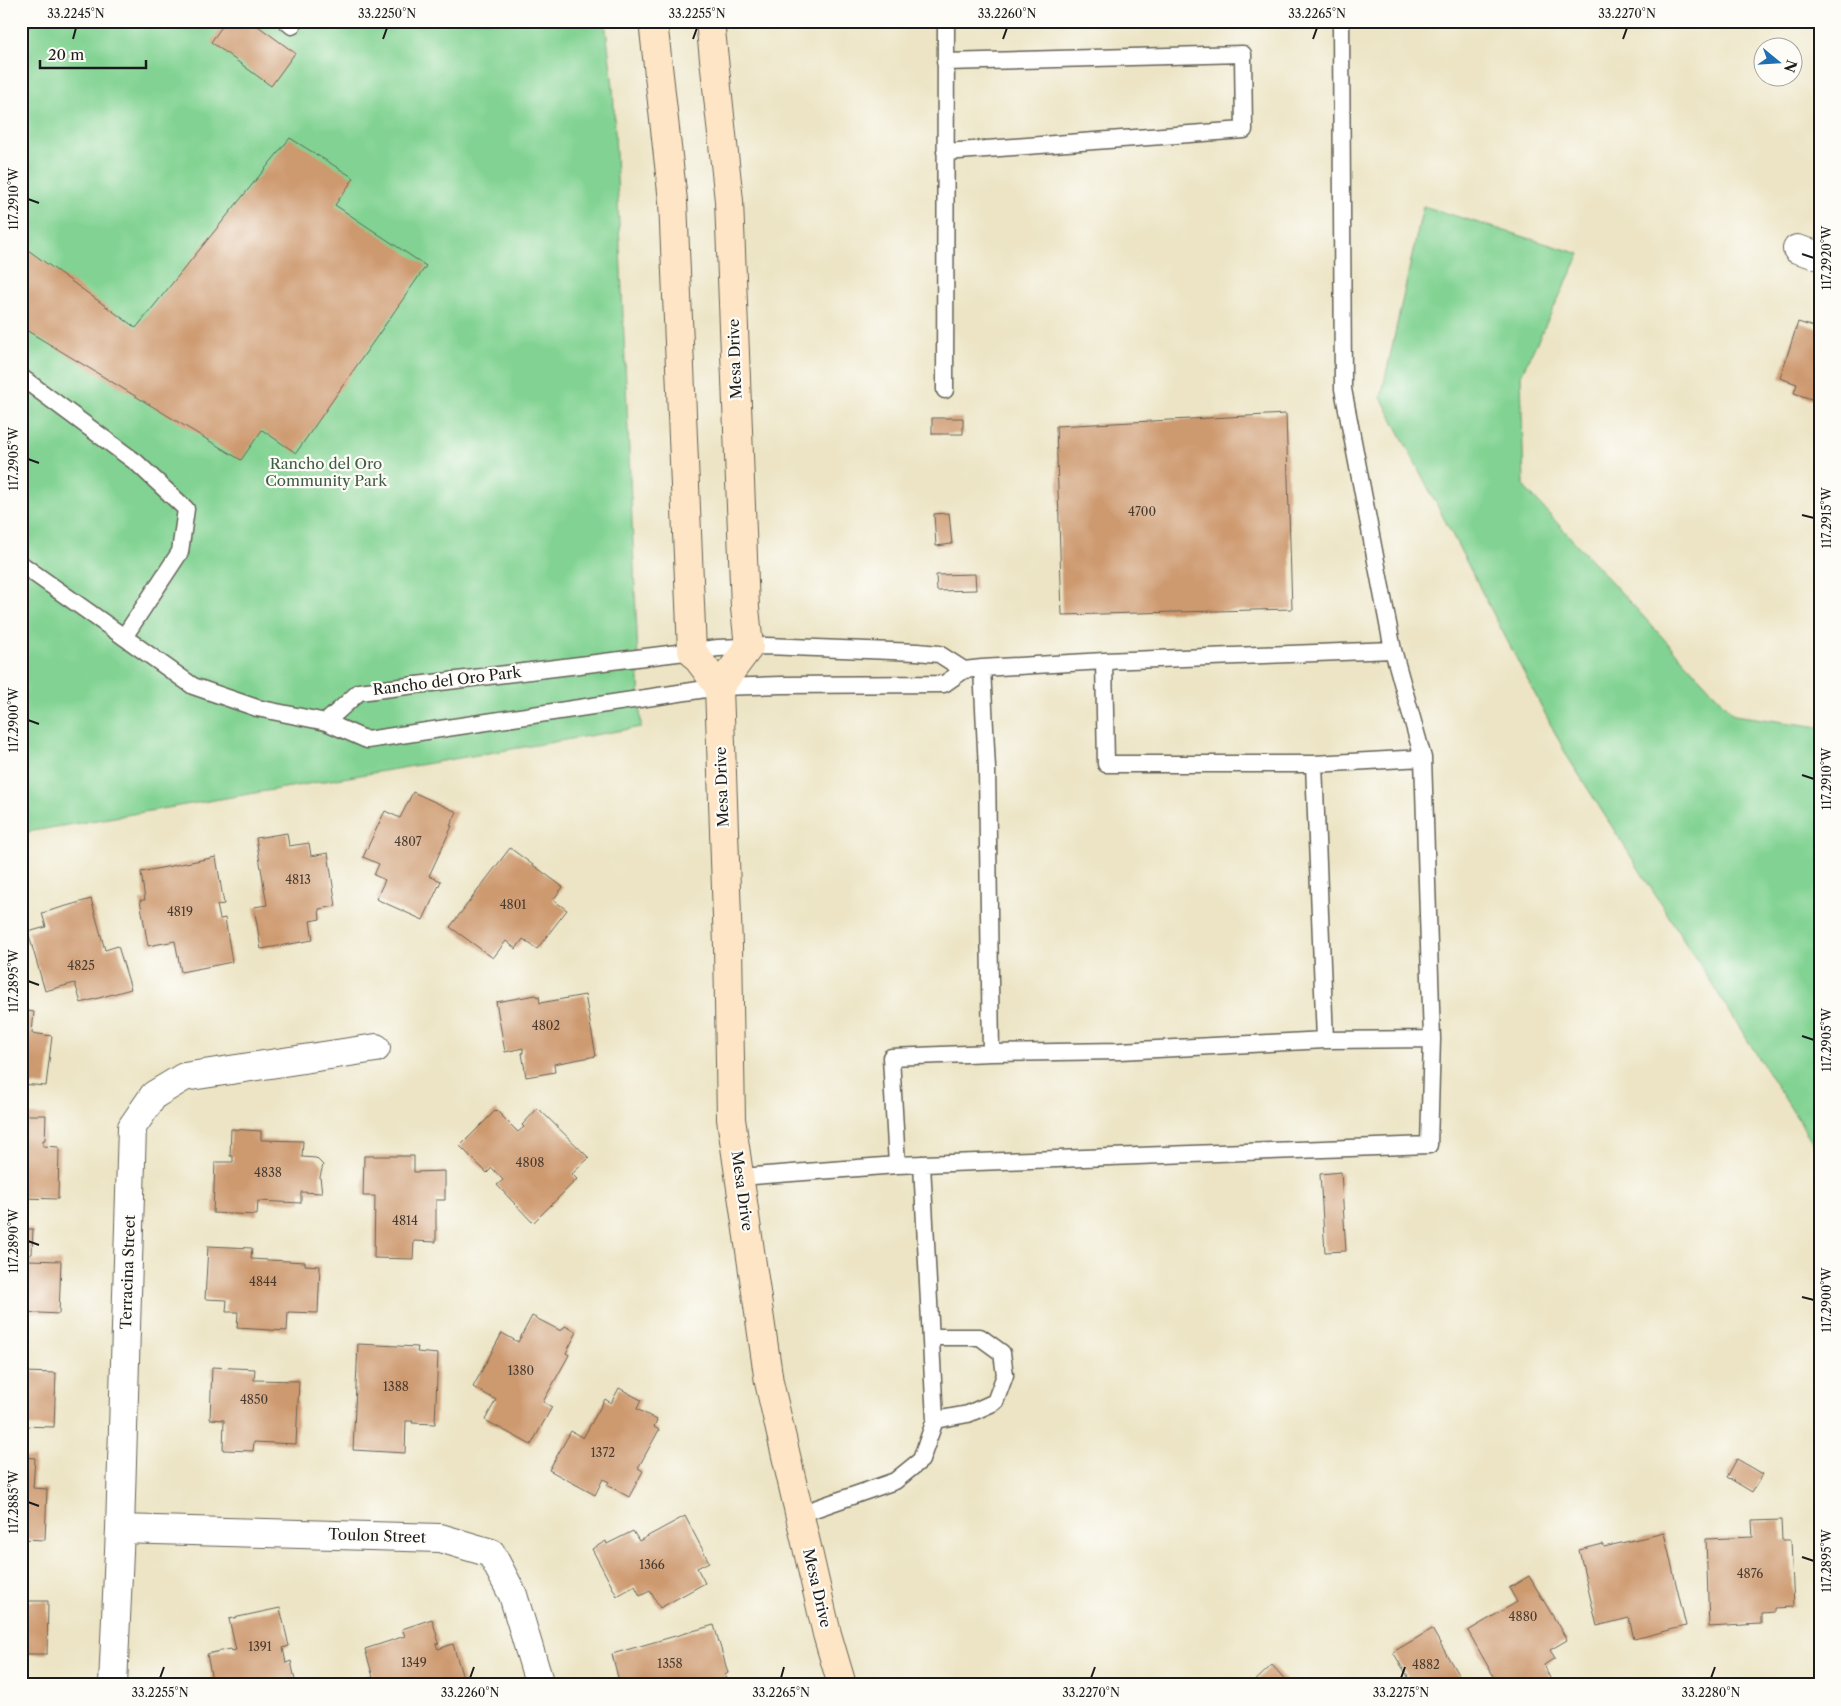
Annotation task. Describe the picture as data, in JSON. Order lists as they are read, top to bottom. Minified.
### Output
{"streets":{"main road":["Mesa Drive"],"street":["Terracina Street","Toulon Street"],"lane":["Rancho del Oro Park"]},"crossings":[["Mesa Drive","Rancho del Oro Park"],["Terracina Street","Toulon Street"]],"parks":["Rancho del Oro Community Park"],"house_numbers":["4700","4807","4813","4801","4819","4825","4802","4808","4838","4814","4844","1380","1388","4850","1372","1366","4876","4880","1391","1349","1358","4882"],"scale_bar":"20 m","north":"right","coordinates":["33.2245°N","33.2250°N","33.2255°N","33.2260°N","33.2265°N","33.2270°N","117.2910°W","117.2920°W","117.2905°W","117.2915°W","117.2900°W","117.2895°W","117.2890°W","117.2885°W","33.2275°N","33.2280°N"]}
